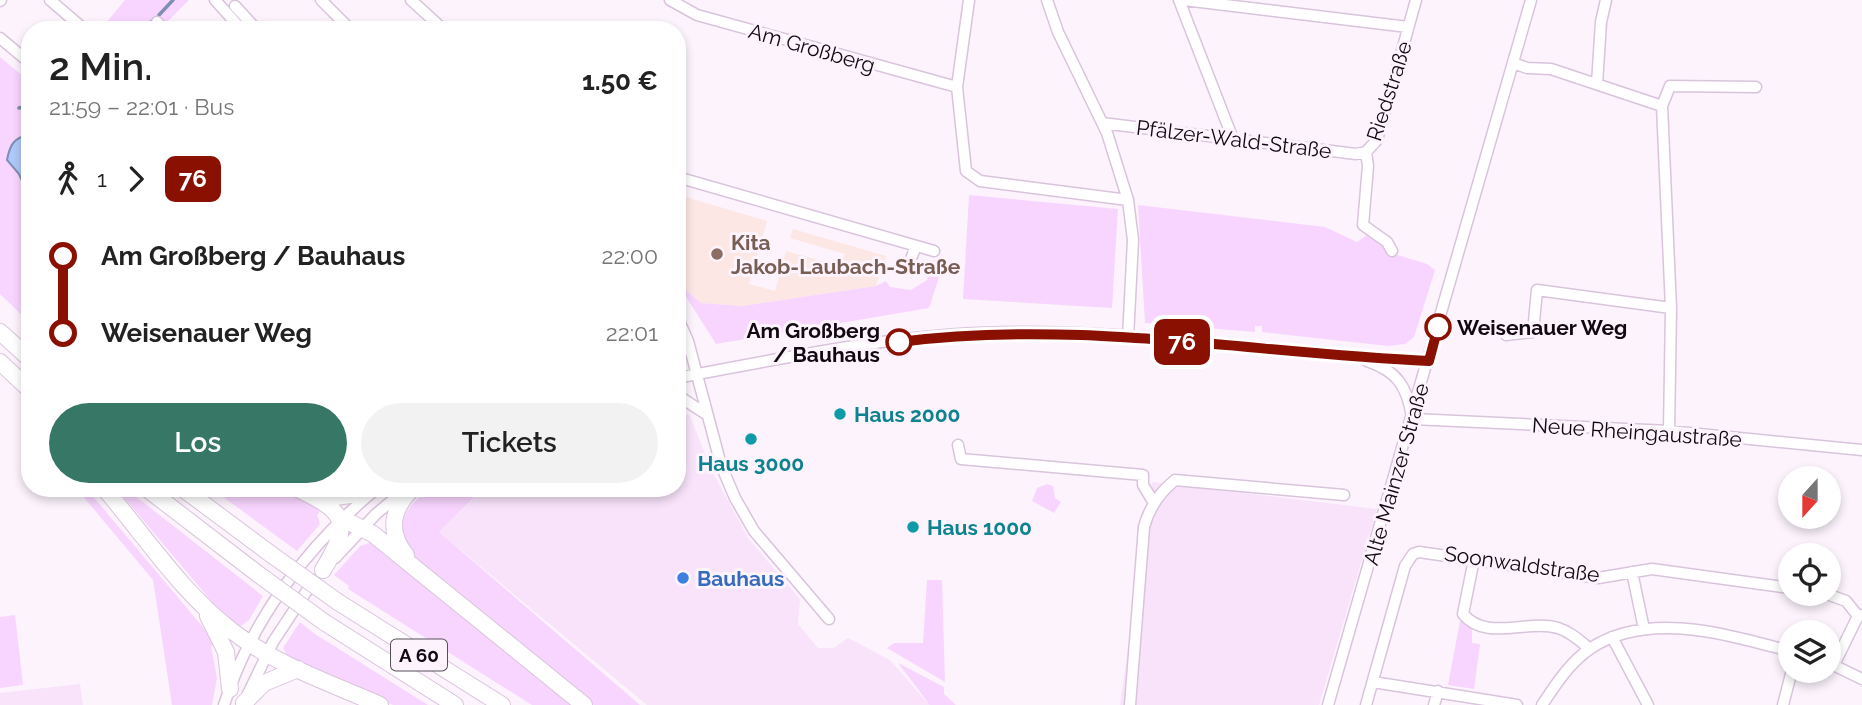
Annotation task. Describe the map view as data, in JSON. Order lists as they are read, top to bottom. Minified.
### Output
{"streets":{"highway":["A 60"],"street":["Am Großberg","Riedstraße","Pfälzer-Wald-Straße","Neue Rheingaustraße","Alte Mainzer Straße","Soonwaldstraße"]},"crossings":[["Riedstraße","Pfälzer-Wald-Straße"],["Neue Rheingaustraße","Alte Mainzer Straße"]],"places":["Kita Jakob-Laubach-Straße","Weisenauer Weg","Am Großberg / Bauhaus","Haus 2000","Haus 3000","Haus 1000","Bauhaus"],"lines":["bus line 76"],"north":"bottom","page":{"on_map":"76","heading":["2 Min.","21:59 – 22:01 · Bus","1.50 €"],"legs":["1","76"],"list":[{"name":"Am Großberg / Bauhaus","value":"22:00"},{"name":"Weisenauer Weg","value":"22:01"}],"buttons":["Los","Tickets"]}}
